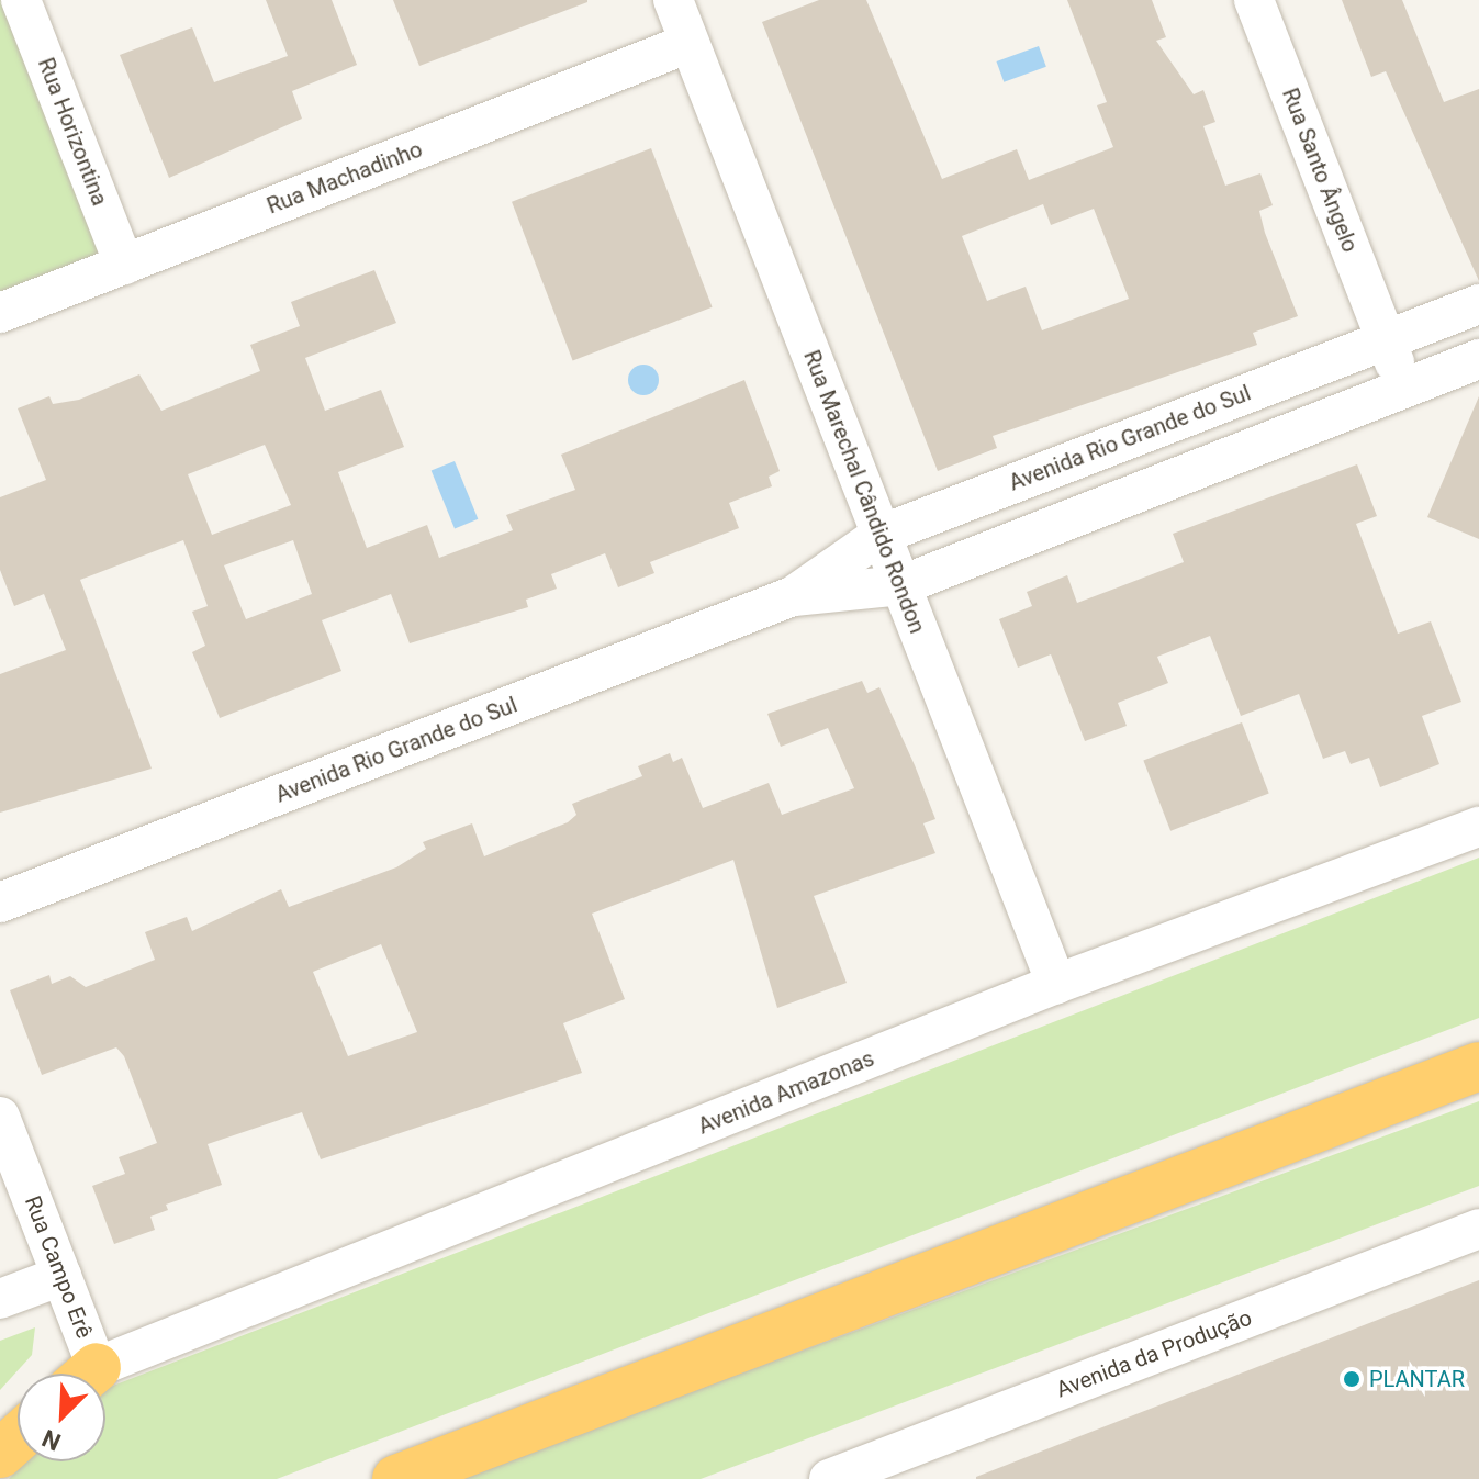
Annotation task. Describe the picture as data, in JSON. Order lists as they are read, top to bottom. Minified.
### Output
{"streets":{"street":["Rua Horizontina","Rua Santo Ângelo","Rua Machadinho","Avenida Rio Grande do Sul","Rua Marechal Cândido Rondon","Avenida Amazonas","Rua Campo Erê","Avenida da Produção"]},"crossings":[["Rua Horizontina","Rua Machadinho"],["Rua Santo Ângelo","Avenida Rio Grande do Sul"],["Rua Machadinho","Rua Marechal Cândido Rondon"],["Avenida Rio Grande do Sul","Rua Marechal Cândido Rondon"],["Rua Marechal Cândido Rondon","Avenida Amazonas"]],"places":["PLANTAR"],"north":"bottom left"}
